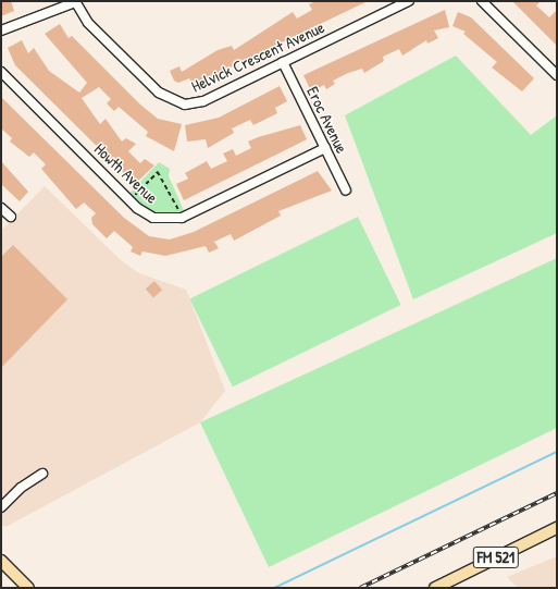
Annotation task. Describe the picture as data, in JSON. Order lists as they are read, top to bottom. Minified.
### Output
{"streets":{"main road":["FM 521"],"street":["Helvick Crescent Avenue","Eroc Avenue","Howth Avenue"]},"crossings":[["Helvick Crescent Avenue","Eroc Avenue"],["Eroc Avenue","Howth Avenue"]]}
